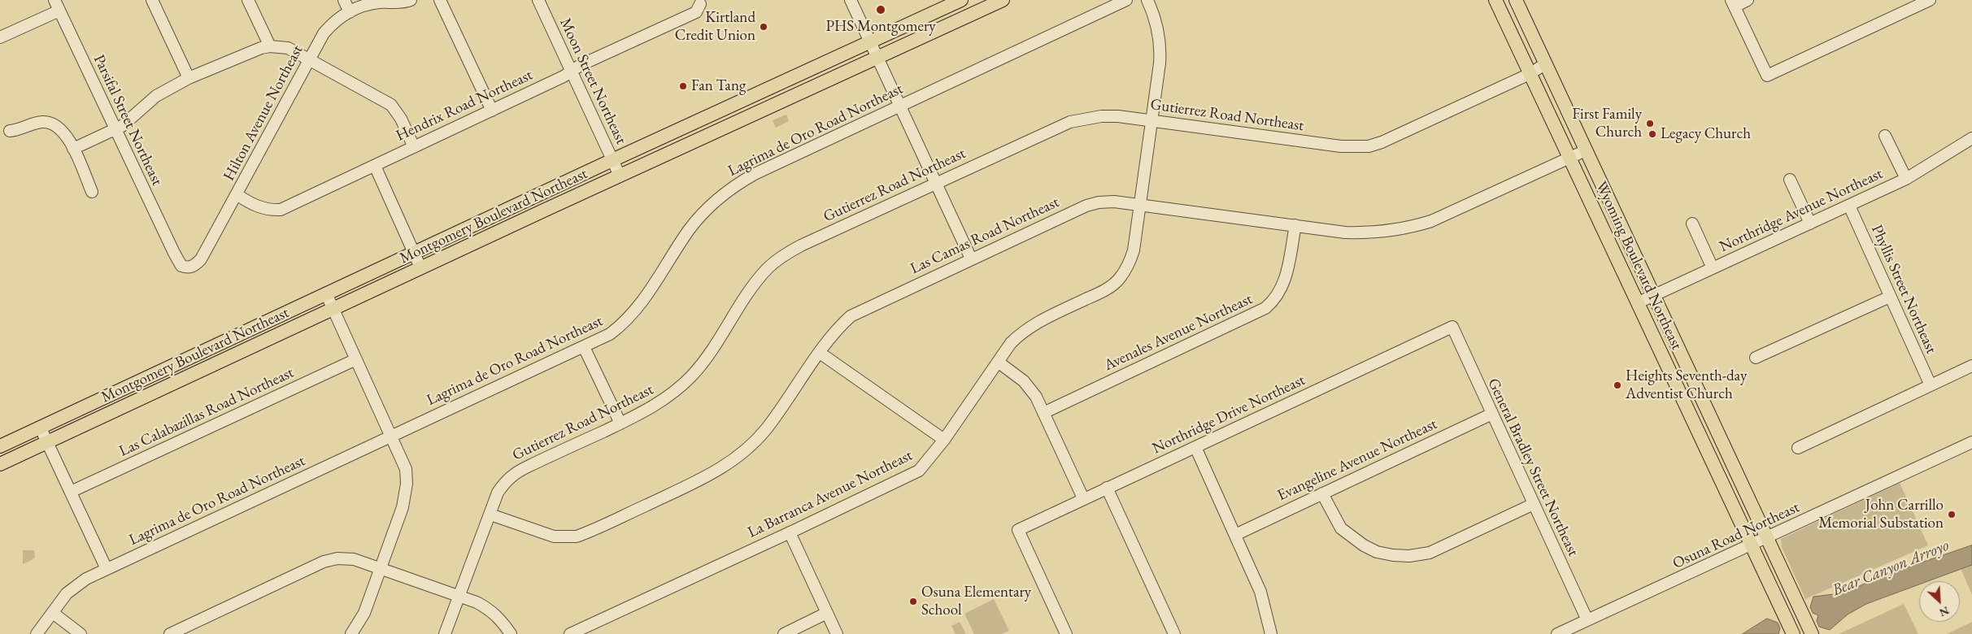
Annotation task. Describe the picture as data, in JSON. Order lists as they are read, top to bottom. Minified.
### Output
{"streets":{"main road":["Montgomery Boulevard Northeast","Wyoming Boulevard Northeast"],"street":["Moon Street Northeast","Hendrix Road Northeast","Hilton Avenue Northeast","Gutierrez Road Northeast","Parsifal Street Northeast","Lagrima de Oro Road Northeast","Northridge Avenue Northeast","Las Camas Road Northeast","Phyllis Street Northeast","Avenales Avenue Northeast","Las Calabazillas Road Northeast","Northridge Drive Northeast","Evangeline Avenue Northeast","General Bradley Street Northeast","La Barranca Avenue Northeast","Osuna Road Northeast"]},"crossings":[["Moon Street Northeast","Hendrix Road Northeast"],["Moon Street Northeast","Montgomery Boulevard Northeast"],["Hendrix Road Northeast","Hilton Avenue Northeast"],["Hilton Avenue Northeast","Parsifal Street Northeast"],["Gutierrez Road Northeast","Las Camas Road Northeast"],["Gutierrez Road Northeast","Wyoming Boulevard Northeast"],["Gutierrez Road Northeast","La Barranca Avenue Northeast"],["Northridge Avenue Northeast","Wyoming Boulevard Northeast"],["Northridge Avenue Northeast","Phyllis Street Northeast"],["Las Camas Road Northeast","Wyoming Boulevard Northeast"],["Las Camas Road Northeast","Avenales Avenue Northeast"],["Las Camas Road Northeast","La Barranca Avenue Northeast"],["Wyoming Boulevard Northeast","Osuna Road Northeast"],["Northridge Drive Northeast","General Bradley Street Northeast"],["Evangeline Avenue Northeast","General Bradley Street Northeast"],["General Bradley Street Northeast","Osuna Road Northeast"]],"water":["Bear Canyon Arroyo"],"places":["PHS Montgomery","Kirtland Credit Union","Fan Tang","First Family Church","Legacy Church","Heights Seventh-day Adventist Church","John Carrillo Memorial Substation","Osuna Elementary School"],"north":"bottom right"}
